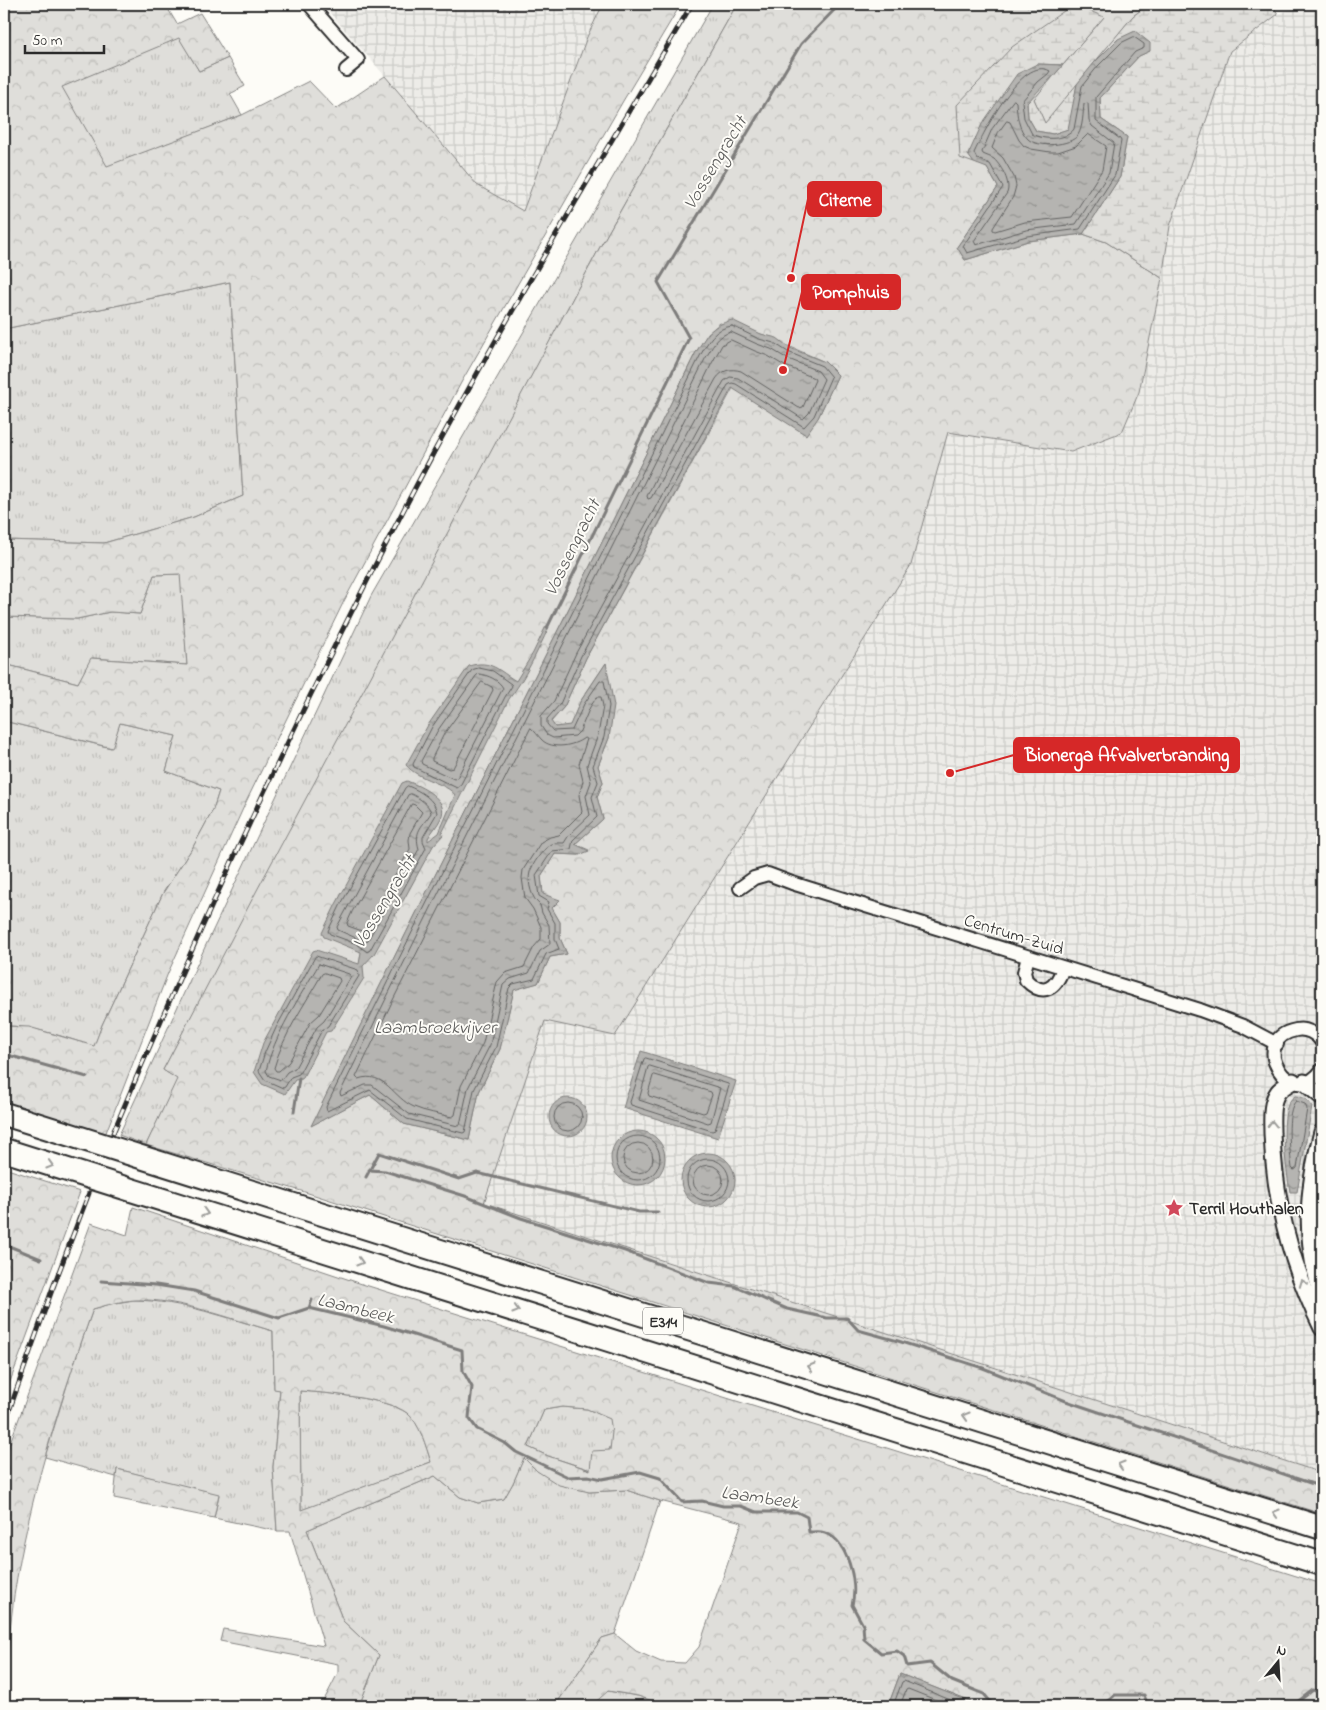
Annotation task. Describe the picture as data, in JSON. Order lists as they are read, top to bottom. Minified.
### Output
{"streets":{"highway":["E314"],"street":["Centrum-Zuid"]},"water":["Vossengracht","Laambroekvijver","Laambeek"],"places":{"other":["Citerne","Pomphuis","Bionerga Afvalverbranding"],"place":["Terril Houthalen"]},"scale_bar":"50 m","north":"top"}
